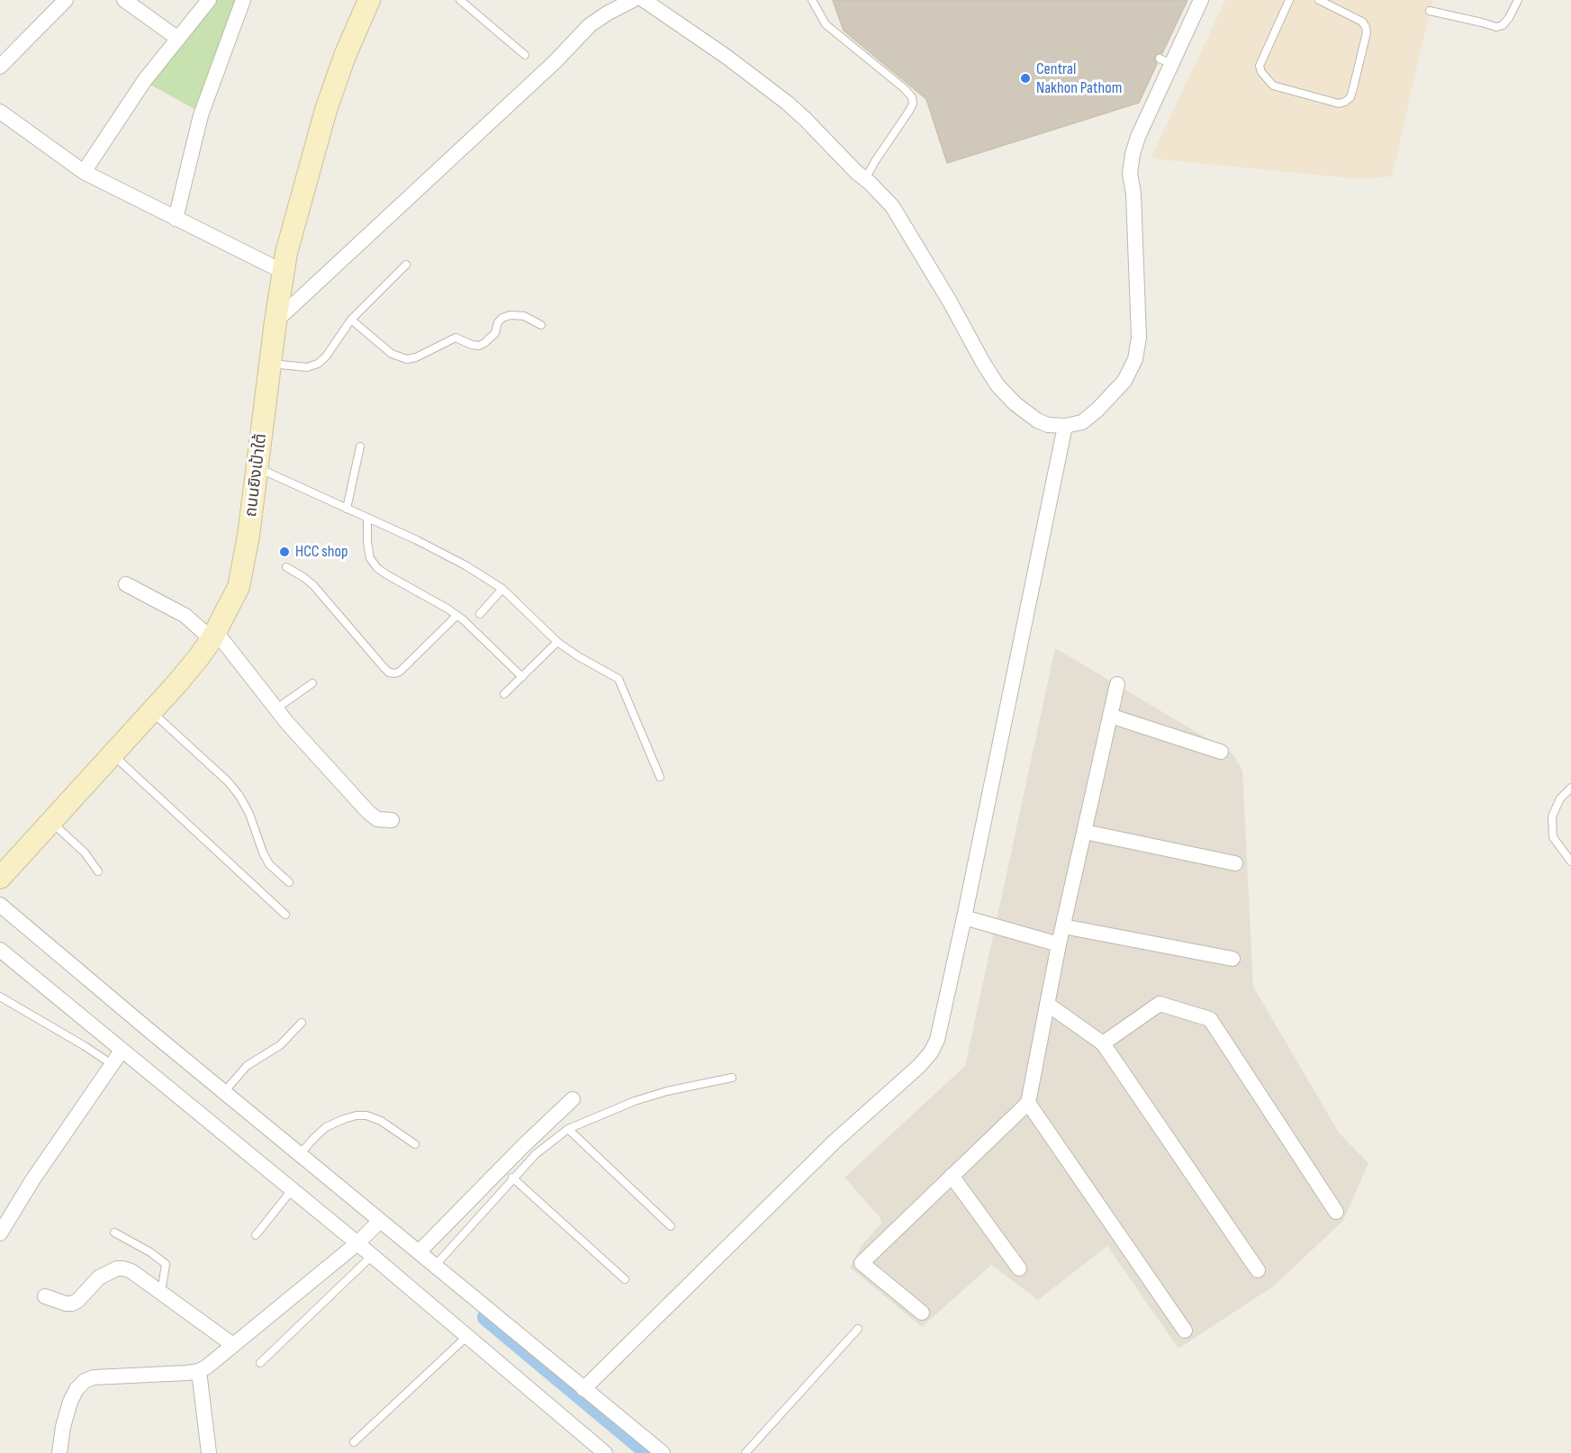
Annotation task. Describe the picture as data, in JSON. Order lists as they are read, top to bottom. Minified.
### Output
{"streets":{"main road":["ถนนยิงเป้าใต้"]},"places":["Central Nakhon Pathom","HCC shop"]}
